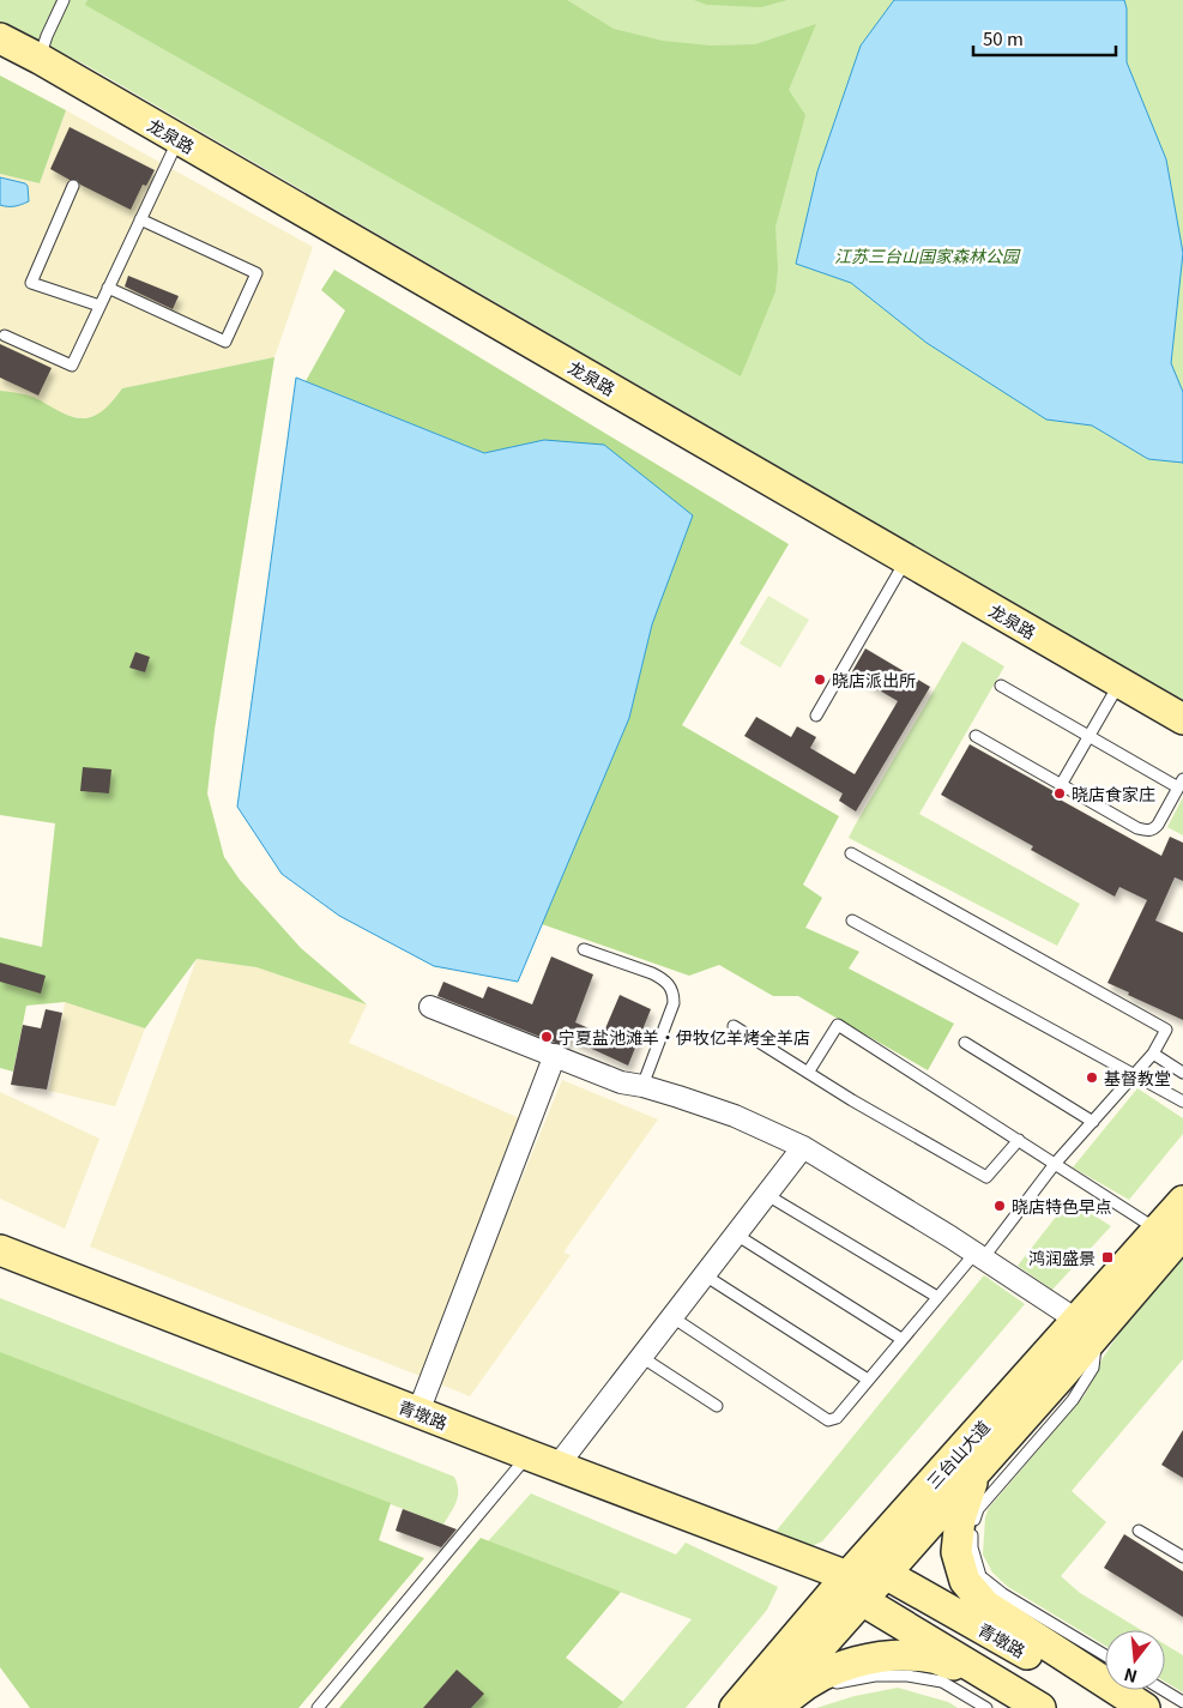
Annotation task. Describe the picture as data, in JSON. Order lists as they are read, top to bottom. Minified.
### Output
{"streets":{"main road":["龙泉路","青墩路","三台山大道"]},"crossings":[["青墩路","三台山大道"]],"parks":["江苏三台山国家森林公园"],"places":{"other":["晓店派出所","晓店食家庄","宁夏盐池滩羊·伊牧亿羊烤全羊店","基督教堂","晓店特色早点"],"transit":["鸿润盛景"]},"scale_bar":"50 m","north":"bottom"}
